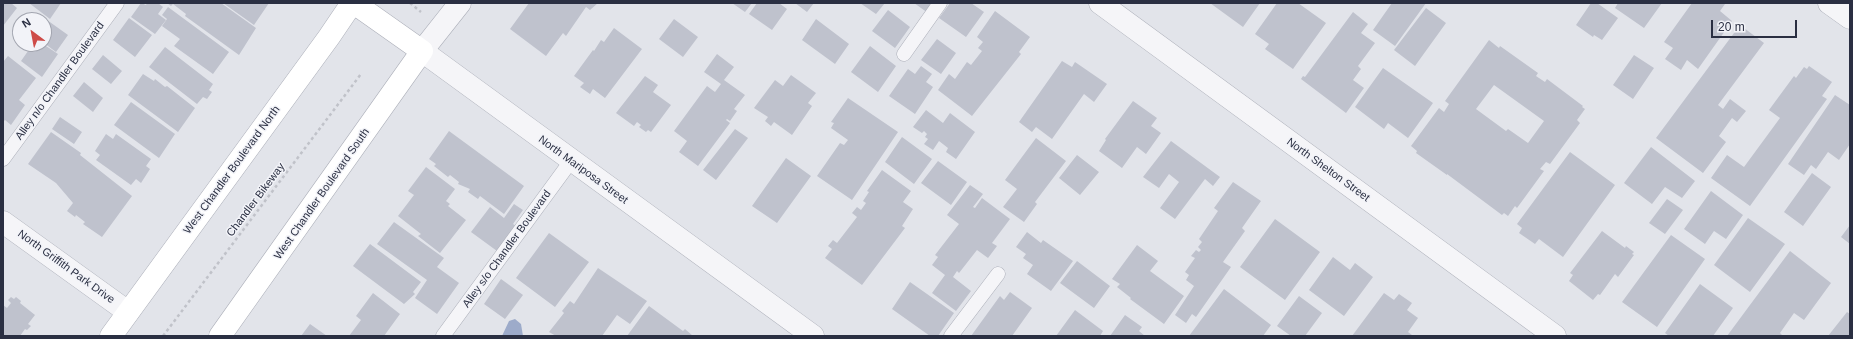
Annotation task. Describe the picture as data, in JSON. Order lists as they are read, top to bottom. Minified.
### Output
{"streets":{"main road":["West Chandler Boulevard North","North Mariposa Street","West Chandler Boulevard South"],"street":["North Shelton Street","North Griffith Park Drive"],"lane":["Alley n/o Chandler Boulevard","Alley s/o Chandler Boulevard"],"path":["Chandler Bikeway"]},"crossings":[["West Chandler Boulevard North","North Mariposa Street"],["West Chandler Boulevard North","North Griffith Park Drive"],["North Mariposa Street","West Chandler Boulevard South"],["North Mariposa Street","Alley s/o Chandler Boulevard"]],"scale_bar":"20 m","north":"top left"}
